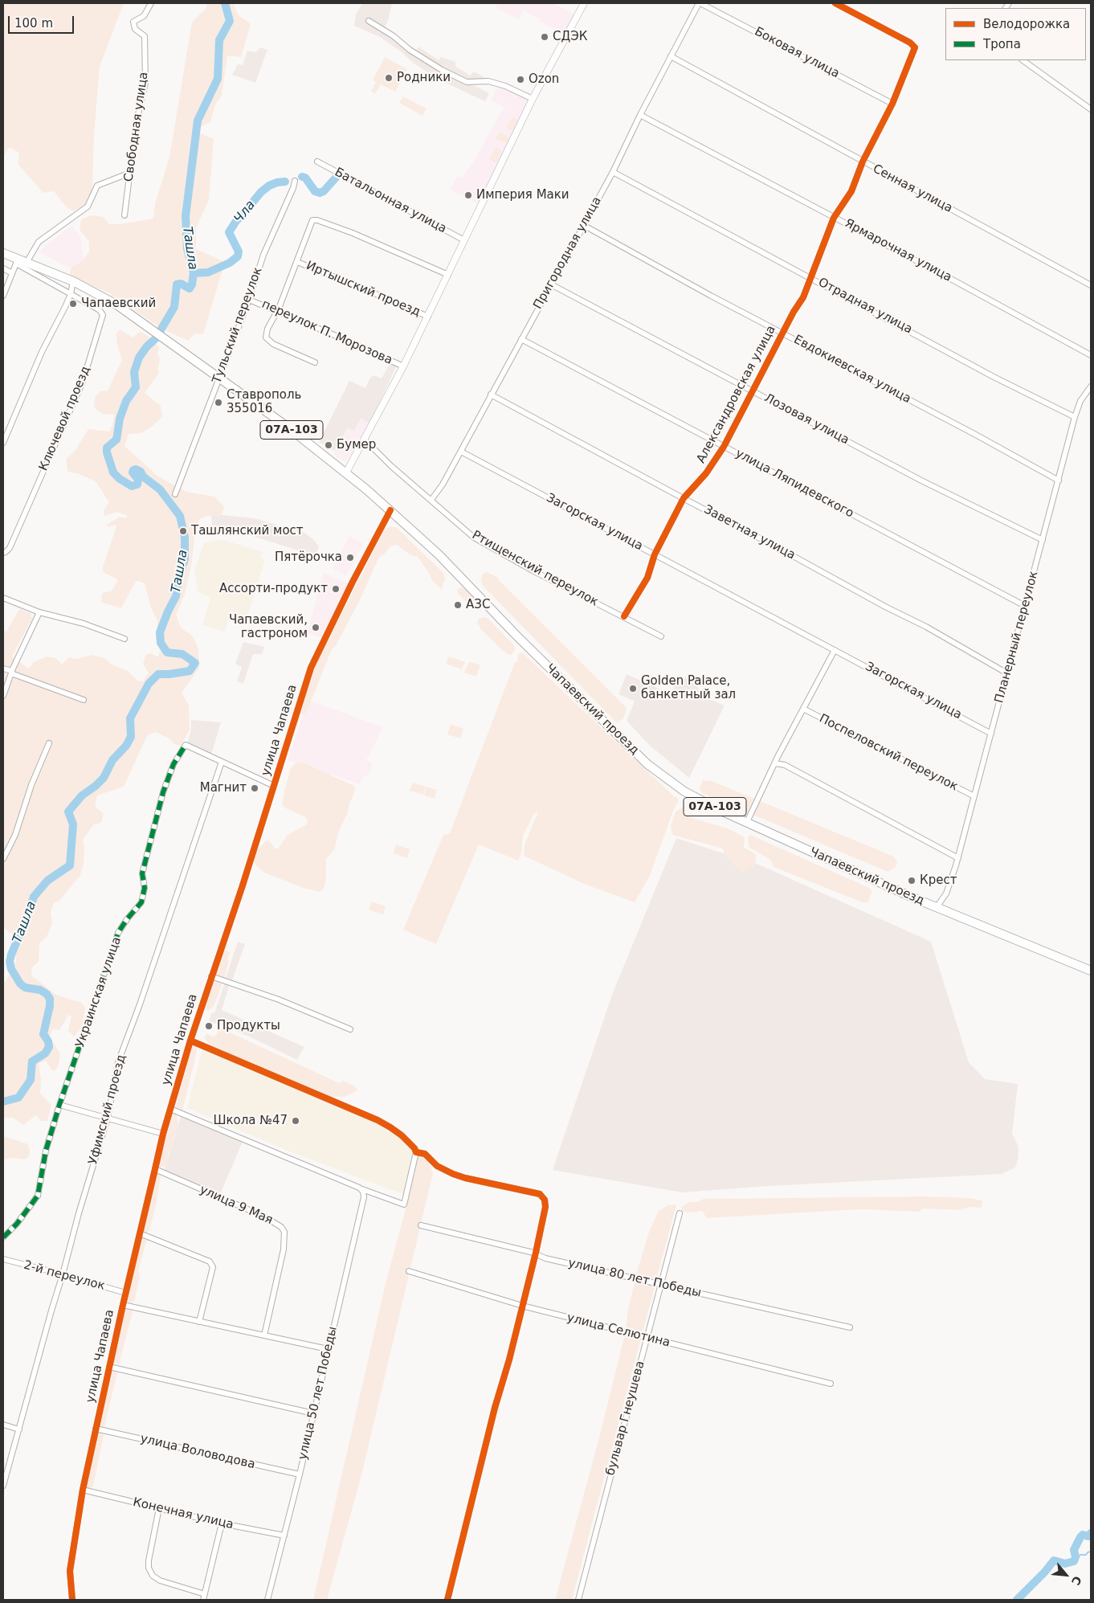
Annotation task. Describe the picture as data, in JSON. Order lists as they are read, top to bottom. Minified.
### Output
{"streets":{"main road":["07А-103","Чапаевский проезд"],"street":["Боковая улица","Свободная улица","Сенная улица","Батальонная улица","Ярмарочная улица","Пригородная улица","Иртышский проезд","Отрадная улица","Тульский переулок","переулок П. Морозова","Евдокиевская улица","Александровская улица","Ключевой проезд","Лозовая улица","улица Ляпидевского","Загорская улица","Заветная улица","Ртищенский переулок","Планерный переулок","улица Чапаева","Поспеловский переулок","Украинская улица","Уфимский проезд","улица 9 Мая","2-й переулок","улица 80 лет Победы","улица Селютина","улица 50 лет Победы","бульвар Гнеушева","улица Воловодова","Конечная улица"]},"crossings":[["Боковая улица","Пригородная улица"],["Боковая улица","Александровская улица"],["Сенная улица","Пригородная улица"],["Сенная улица","Александровская улица"],["Ярмарочная улица","Пригородная улица"],["Ярмарочная улица","Александровская улица"],["Пригородная улица","Отрадная улица"],["Пригородная улица","Евдокиевская улица"],["Пригородная улица","Лозовая улица"],["Пригородная улица","улица Ляпидевского"],["Пригородная улица","Загорская улица"],["Пригородная улица","Заветная улица"],["Пригородная улица","Ртищенский переулок"],["Отрадная улица","Александровская улица"],["Отрадная улица","Планерный переулок"],["Тульский переулок","переулок П. Морозова"],["Тульский переулок","Чапаевский проезд"],["Евдокиевская улица","Александровская улица"],["Евдокиевская улица","Планерный переулок"],["Александровская улица","Лозовая улица"],["Александровская улица","улица Ляпидевского"],["Александровская улица","Загорская улица"],["Александровская улица","Заветная улица"],["Александровская улица","Ртищенский переулок"],["Ключевой проезд","07А-103"],["Лозовая улица","Планерный переулок"],["07А-103","Чапаевский проезд"],["улица Ляпидевского","Планерный переулок"],["Загорская улица","Планерный переулок"],["Заветная улица","Планерный переулок"],["Планерный переулок","Чапаевский проезд"],["Планерный переулок","Поспеловский переулок"],["Чапаевский проезд","улица Чапаева"],["улица Чапаева","улица 9 Мая"],["улица Чапаева","2-й переулок"],["улица Чапаева","улица Воловодова"],["улица Чапаева","Конечная улица"],["Украинская улица","Уфимский проезд"],["Уфимский проезд","2-й переулок"],["улица 80 лет Победы","бульвар Гнеушева"],["улица Селютина","бульвар Гнеушева"],["улица 50 лет Победы","улица Воловодова"],["улица 50 лет Победы","Конечная улица"]],"water":["Чла","Ташла"],"places":["СДЭК","Родники","Ozon","Империя Маки","Чапаевский","Ставрополь 355016","Бумер","Ташлянский мост","Пятёрочка","Ассорти-продукт","АЗС","Чапаевский, гастроном","Golden Palace, банкетный зал","Магнит","Крест","Продукты","Школа №47"],"legend":["Велодорожка","Тропа"],"scale_bar":"100 m","north":"bottom right"}
